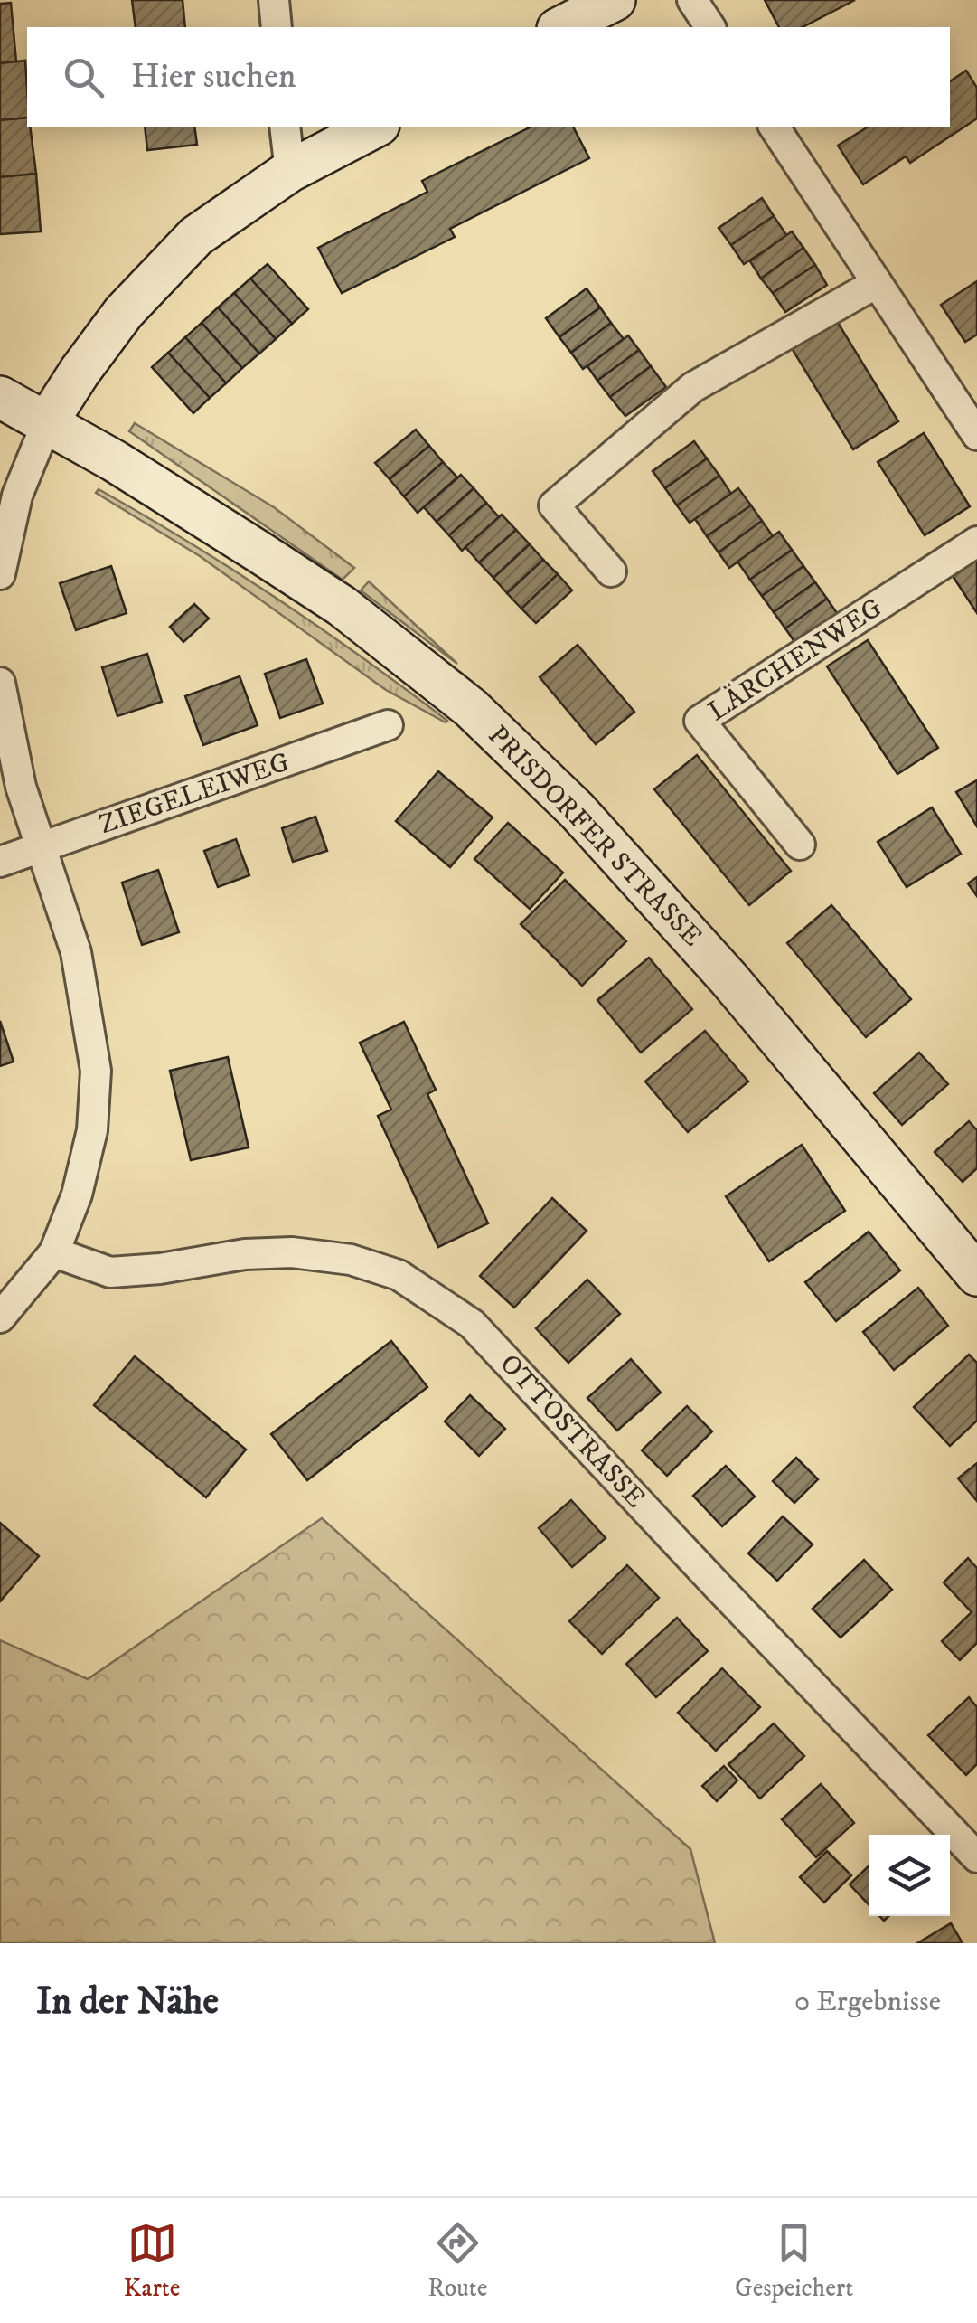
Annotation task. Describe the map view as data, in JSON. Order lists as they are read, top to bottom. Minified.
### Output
{"streets":{"street":["LÄRCHENWEG","ZIEGELEIWEG","PRISDORFER STRASSE","OTTOSTRASSE"]},"page":{"search":"Hier suchen","heading":["In der Nähe","0 Ergebnisse"],"nav":["Karte","Route","Gespeichert"]}}
